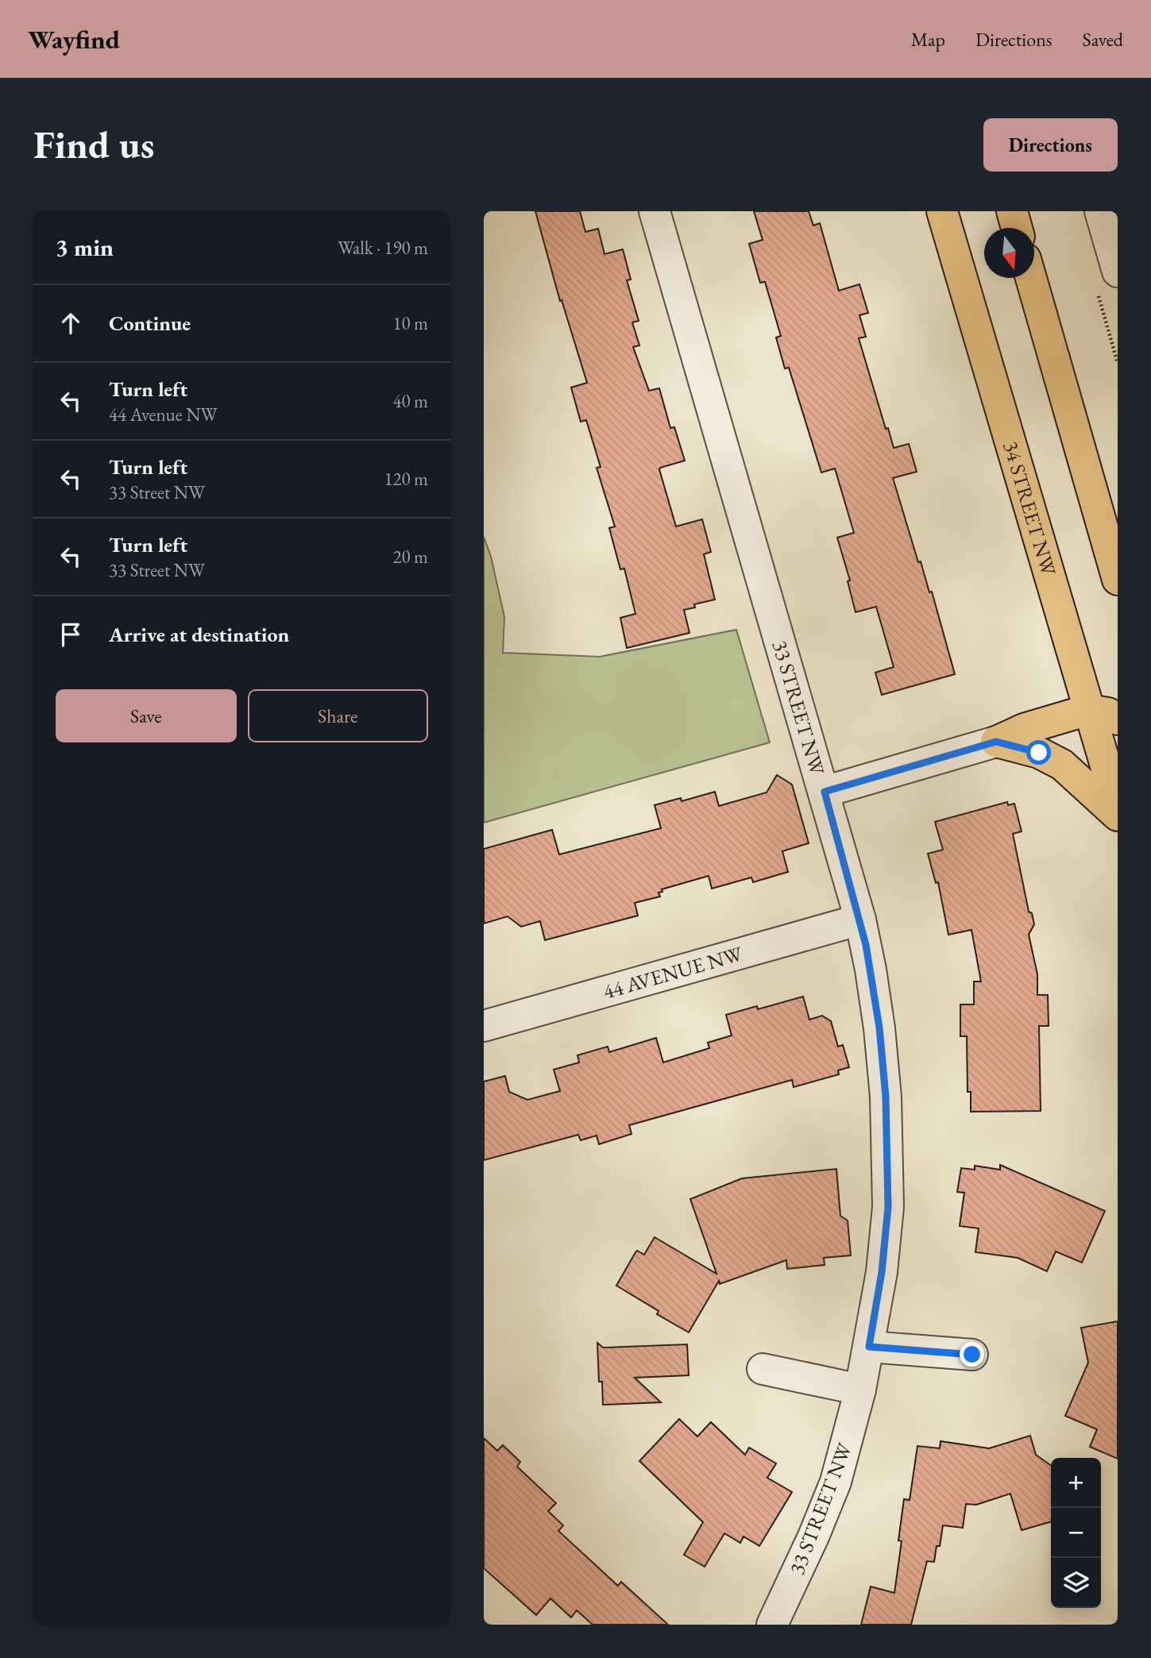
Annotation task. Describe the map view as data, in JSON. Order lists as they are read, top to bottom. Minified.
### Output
{"streets":{"main road":["34 STREET NW"],"street":["33 STREET NW","44 AVENUE NW"]},"crossings":[["33 STREET NW","44 AVENUE NW"]],"north":"bottom","page":{"header":"Wayfind","nav":["Map","Directions","Saved"],"buttons":["Directions",["Save","Share"]],"title":"Find us","heading":["3 min","Walk · 190 m"],"list":[["Continue","10 m"],["Turn left","44 Avenue NW","40 m"],["Turn left","33 Street NW","120 m"],["Turn left","33 Street NW","20 m"],"Arrive at destination"],"map_buttons":["+","−"]}}
